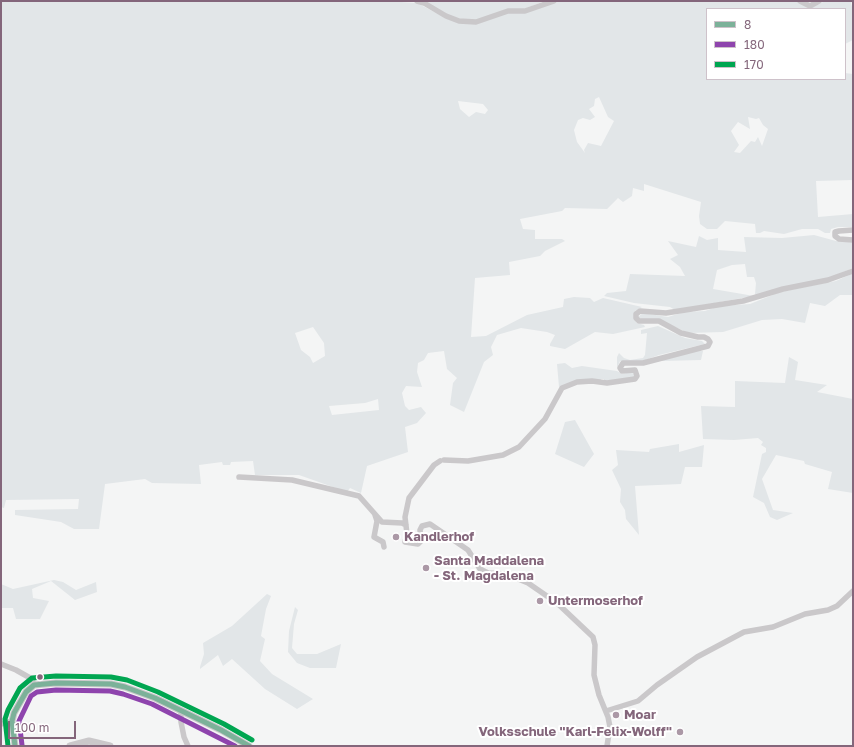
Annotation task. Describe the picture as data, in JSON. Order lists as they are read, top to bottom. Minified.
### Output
{"places":["Kandlerhof","Santa Maddalena - St. Magdalena","Untermoserhof","Moar","Volksschule \"Karl-Felix-Wolff\""],"lines":["transit line 170","transit line 8","transit line 180"],"legend":["8","180","170"],"scale_bar":"100 m"}
